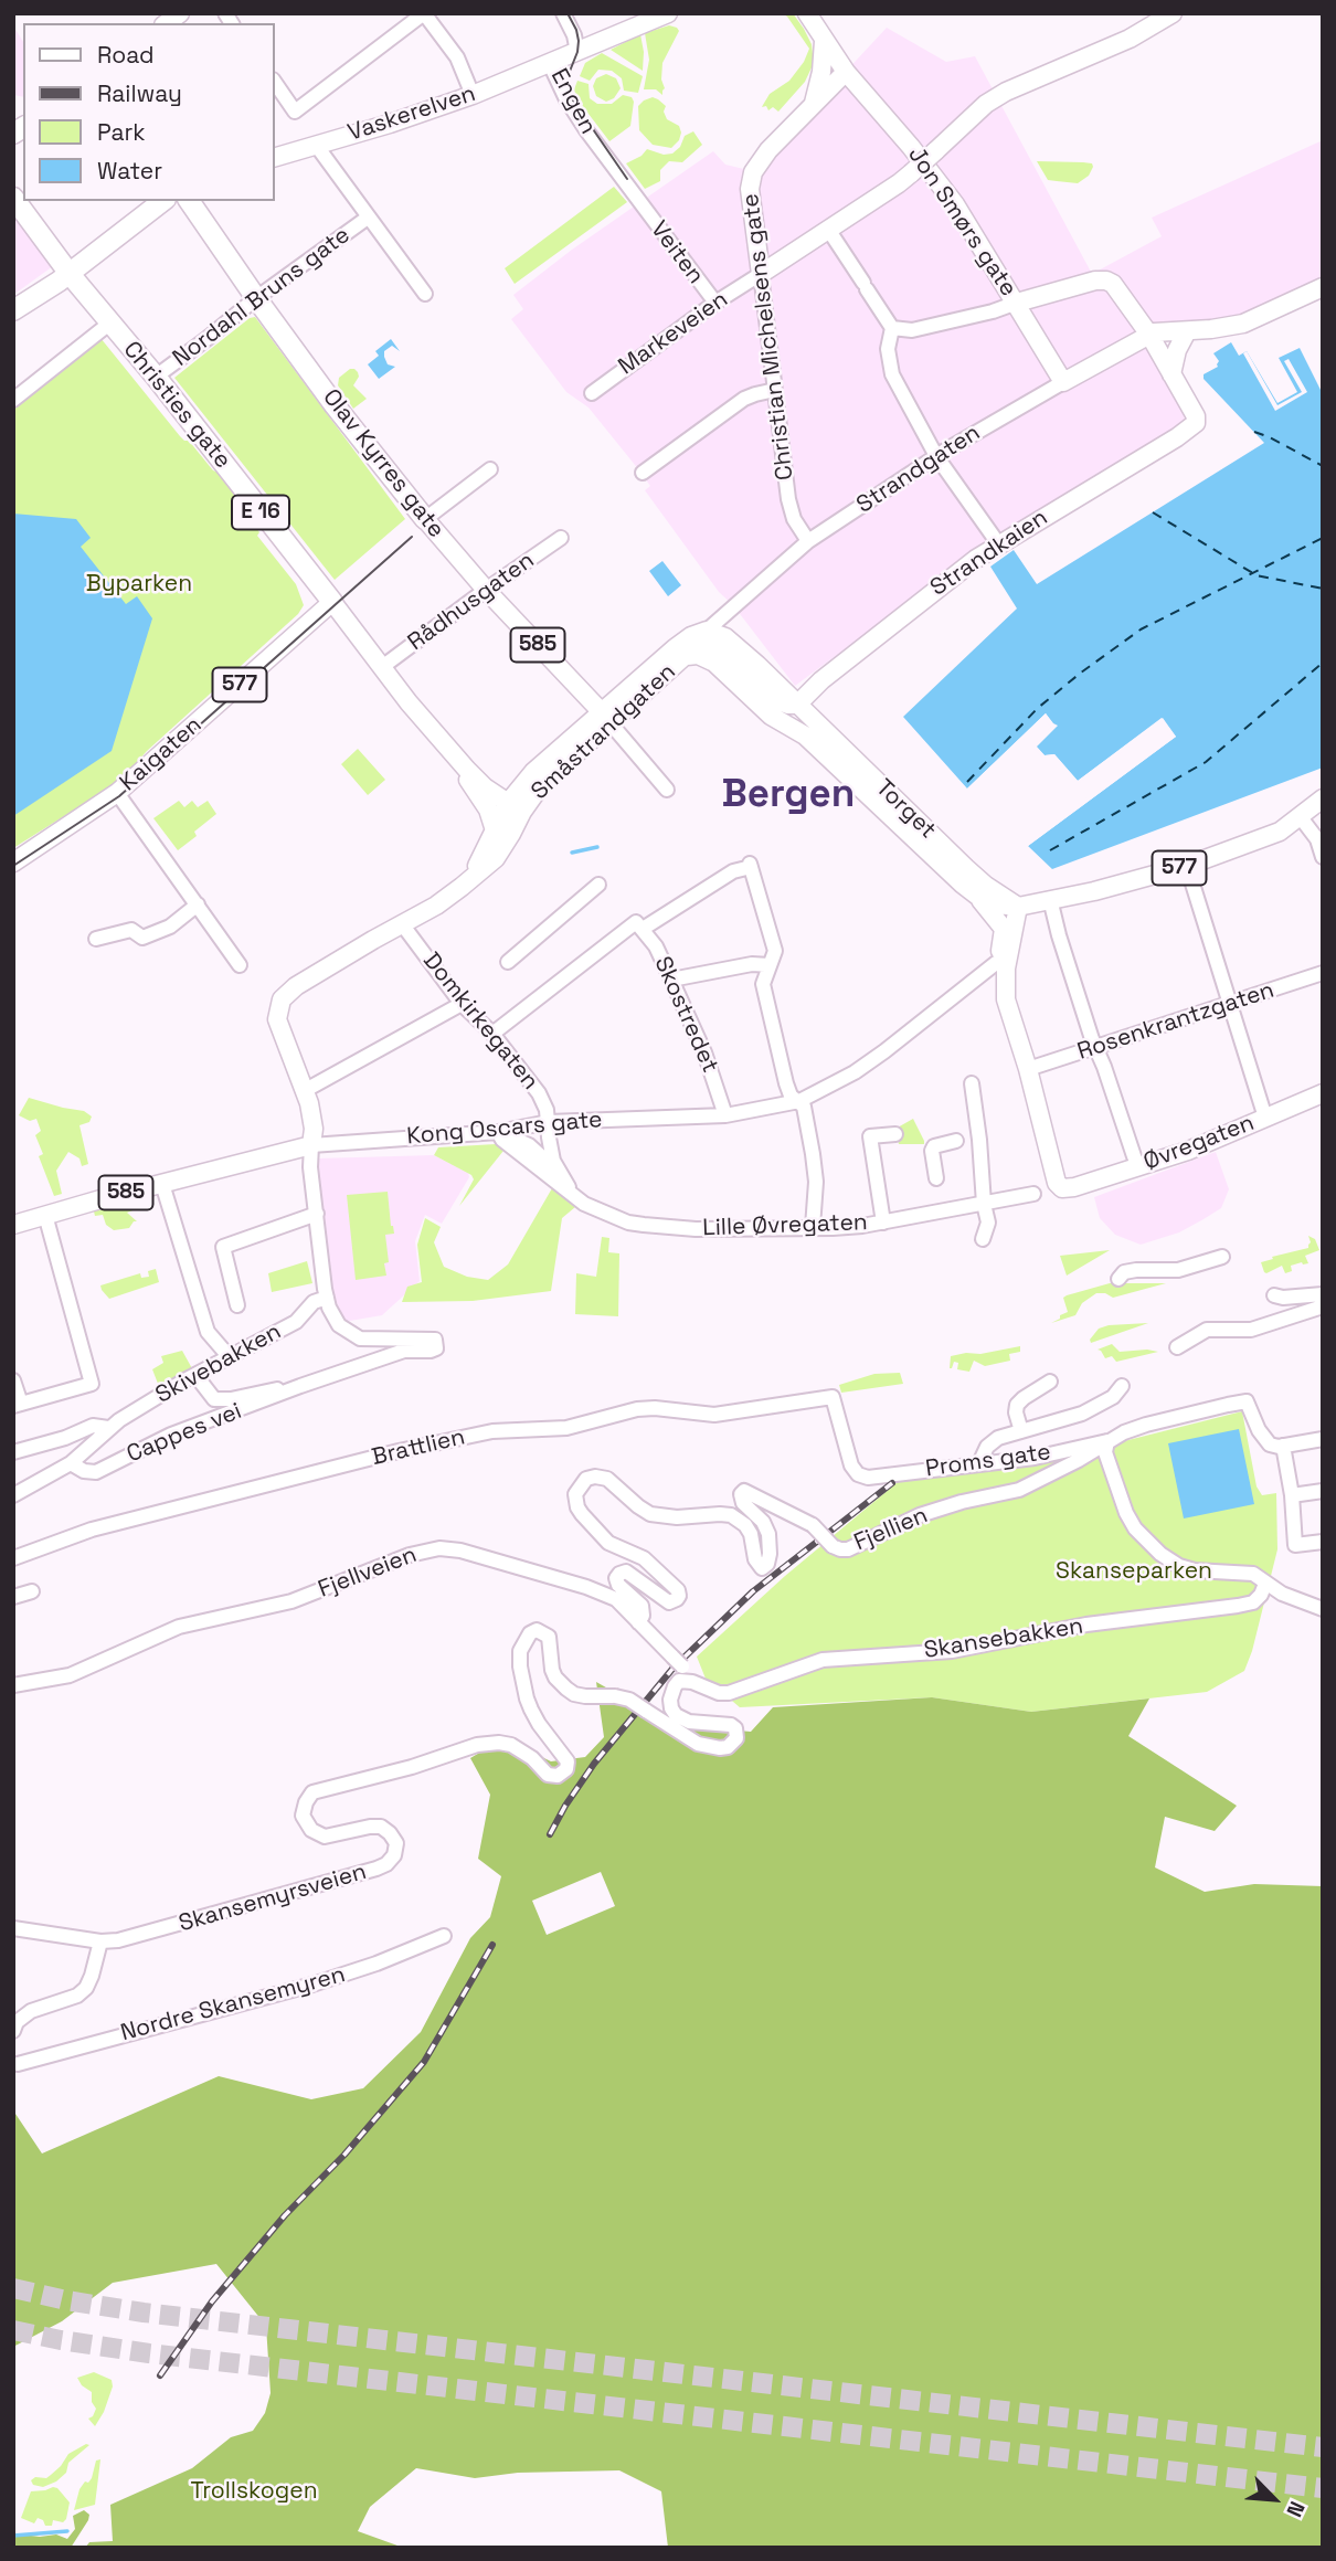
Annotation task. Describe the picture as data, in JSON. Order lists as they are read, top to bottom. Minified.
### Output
{"streets":{"highway":["Christies gate","Olav Kyrres gate","E 16"],"main road":["Engen","Vaskerelven","Jon Smørs gate","Markeveien","Christian Michelsens gate","Strandgaten","Strandkaien","585","577","Småstrandgaten","Kaigaten","Torget","Kong Oscars gate","Øvregaten"],"street":["Veiten","Nordahl Bruns gate","Rådhusgaten","Skostredet","Domkirkegaten","Rosenkrantzgaten","Lille Øvregaten","Skivebakken","Cappes vei","Brattlien","Proms gate","Fjellien","Fjellveien","Skansebakken","Skansemyrsveien","Nordre Skansemyren"]},"crossings":[["Engen","Vaskerelven"],["Engen","Veiten"],["Jon Smørs gate","Christian Michelsens gate"],["Jon Smørs gate","Strandgaten"],["Veiten","Markeveien"],["Nordahl Bruns gate","Christies gate"],["Nordahl Bruns gate","Olav Kyrres gate"],["Markeveien","Christian Michelsens gate"],["Christian Michelsens gate","Strandgaten"],["Christies gate","Rådhusgaten"],["Christies gate","Småstrandgaten"],["Christies gate","Kaigaten"],["Olav Kyrres gate","Rådhusgaten"],["Olav Kyrres gate","Småstrandgaten"],["Strandgaten","Småstrandgaten"],["Strandgaten","Torget"],["Strandkaien","Torget"],["577","Torget"],["Småstrandgaten","Torget"],["Skostredet","Kong Oscars gate"],["Domkirkegaten","Kong Oscars gate"],["Rosenkrantzgaten","Øvregaten"],["Kong Oscars gate","Lille Øvregaten"],["Skivebakken","Cappes vei"],["Brattlien","Proms gate"],["Proms gate","Fjellien"],["Fjellien","Fjellveien"],["Fjellveien","Skansebakken"],["Fjellveien","Skansemyrsveien"],["Skansebakken","Skansemyrsveien"]],"districts":["Bergen"],"parks":["Byparken","Skanseparken","Trollskogen"],"legend":["Road","Railway","Park","Water"],"north":"bottom right"}
